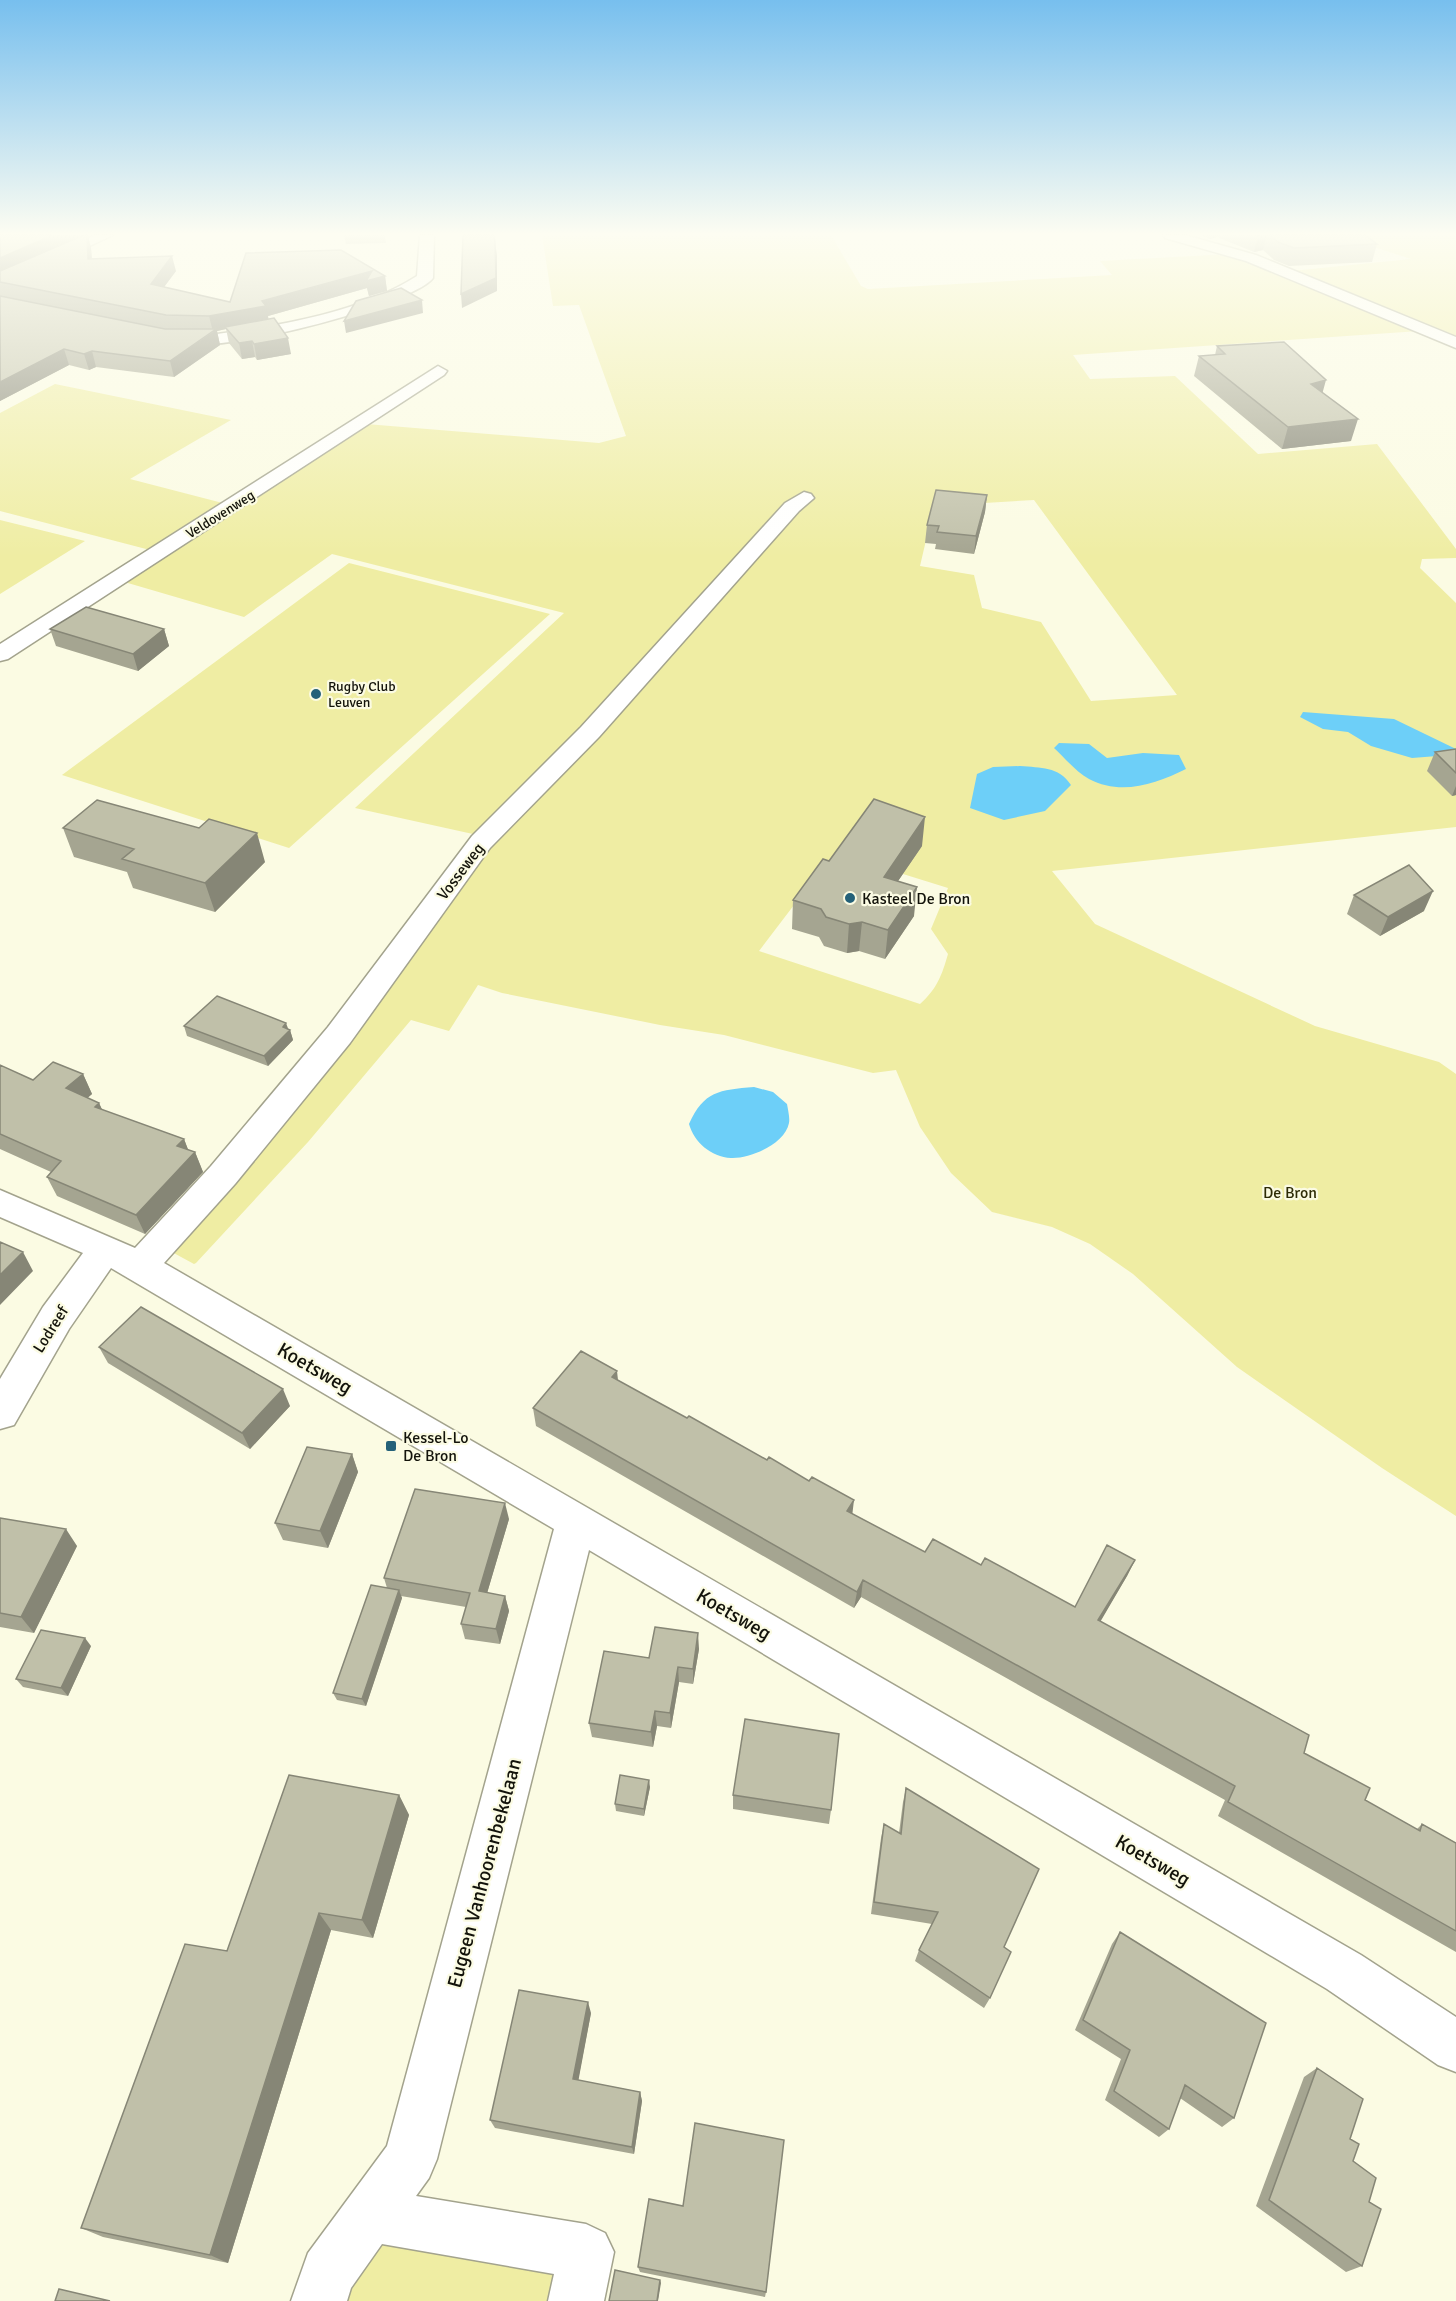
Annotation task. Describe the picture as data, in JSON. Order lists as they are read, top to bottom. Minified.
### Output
{"streets":{"street":["Veldovenweg","Vosseweg","Lodreef","Koetsweg","Eugeen Vanhoorenbekelaan"]},"crossings":[["Vosseweg","Koetsweg"],["Lodreef","Koetsweg"],["Koetsweg","Eugeen Vanhoorenbekelaan"]],"parks":["De Bron"],"places":{"other":["Rugby Club Leuven","Kasteel De Bron"],"transit":["Kessel-Lo De Bron"]}}
